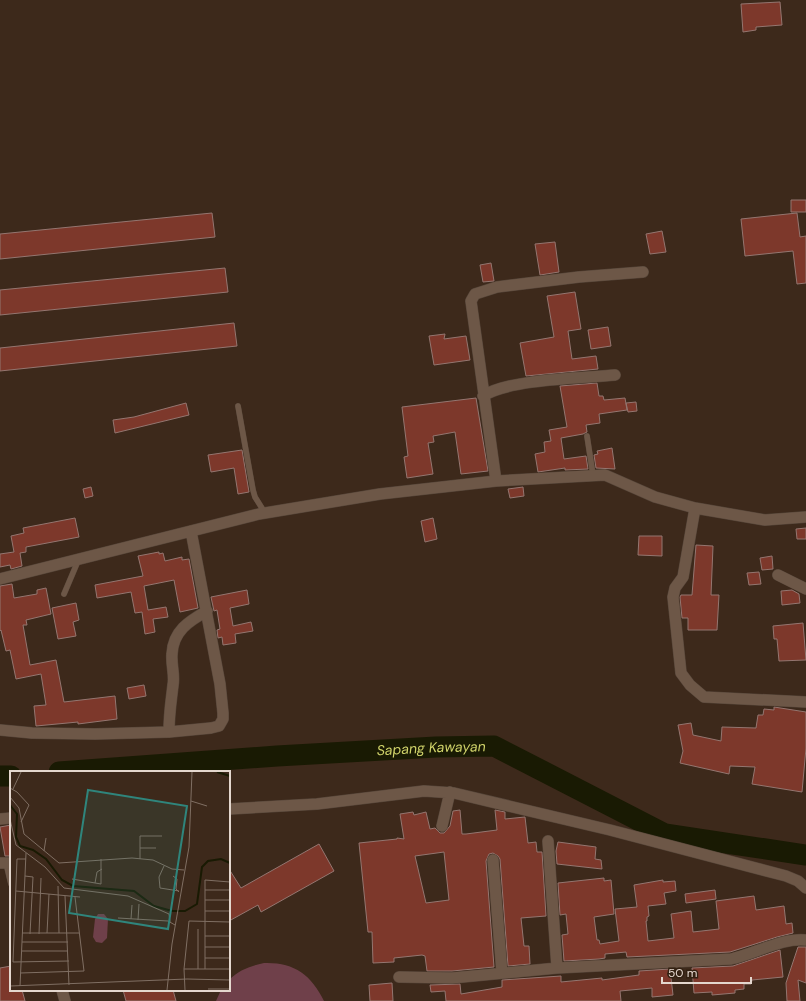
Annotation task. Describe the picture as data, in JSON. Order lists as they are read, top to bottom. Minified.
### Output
{"water":["Sapang Kawayan"],"scale_bar":"50 m"}
